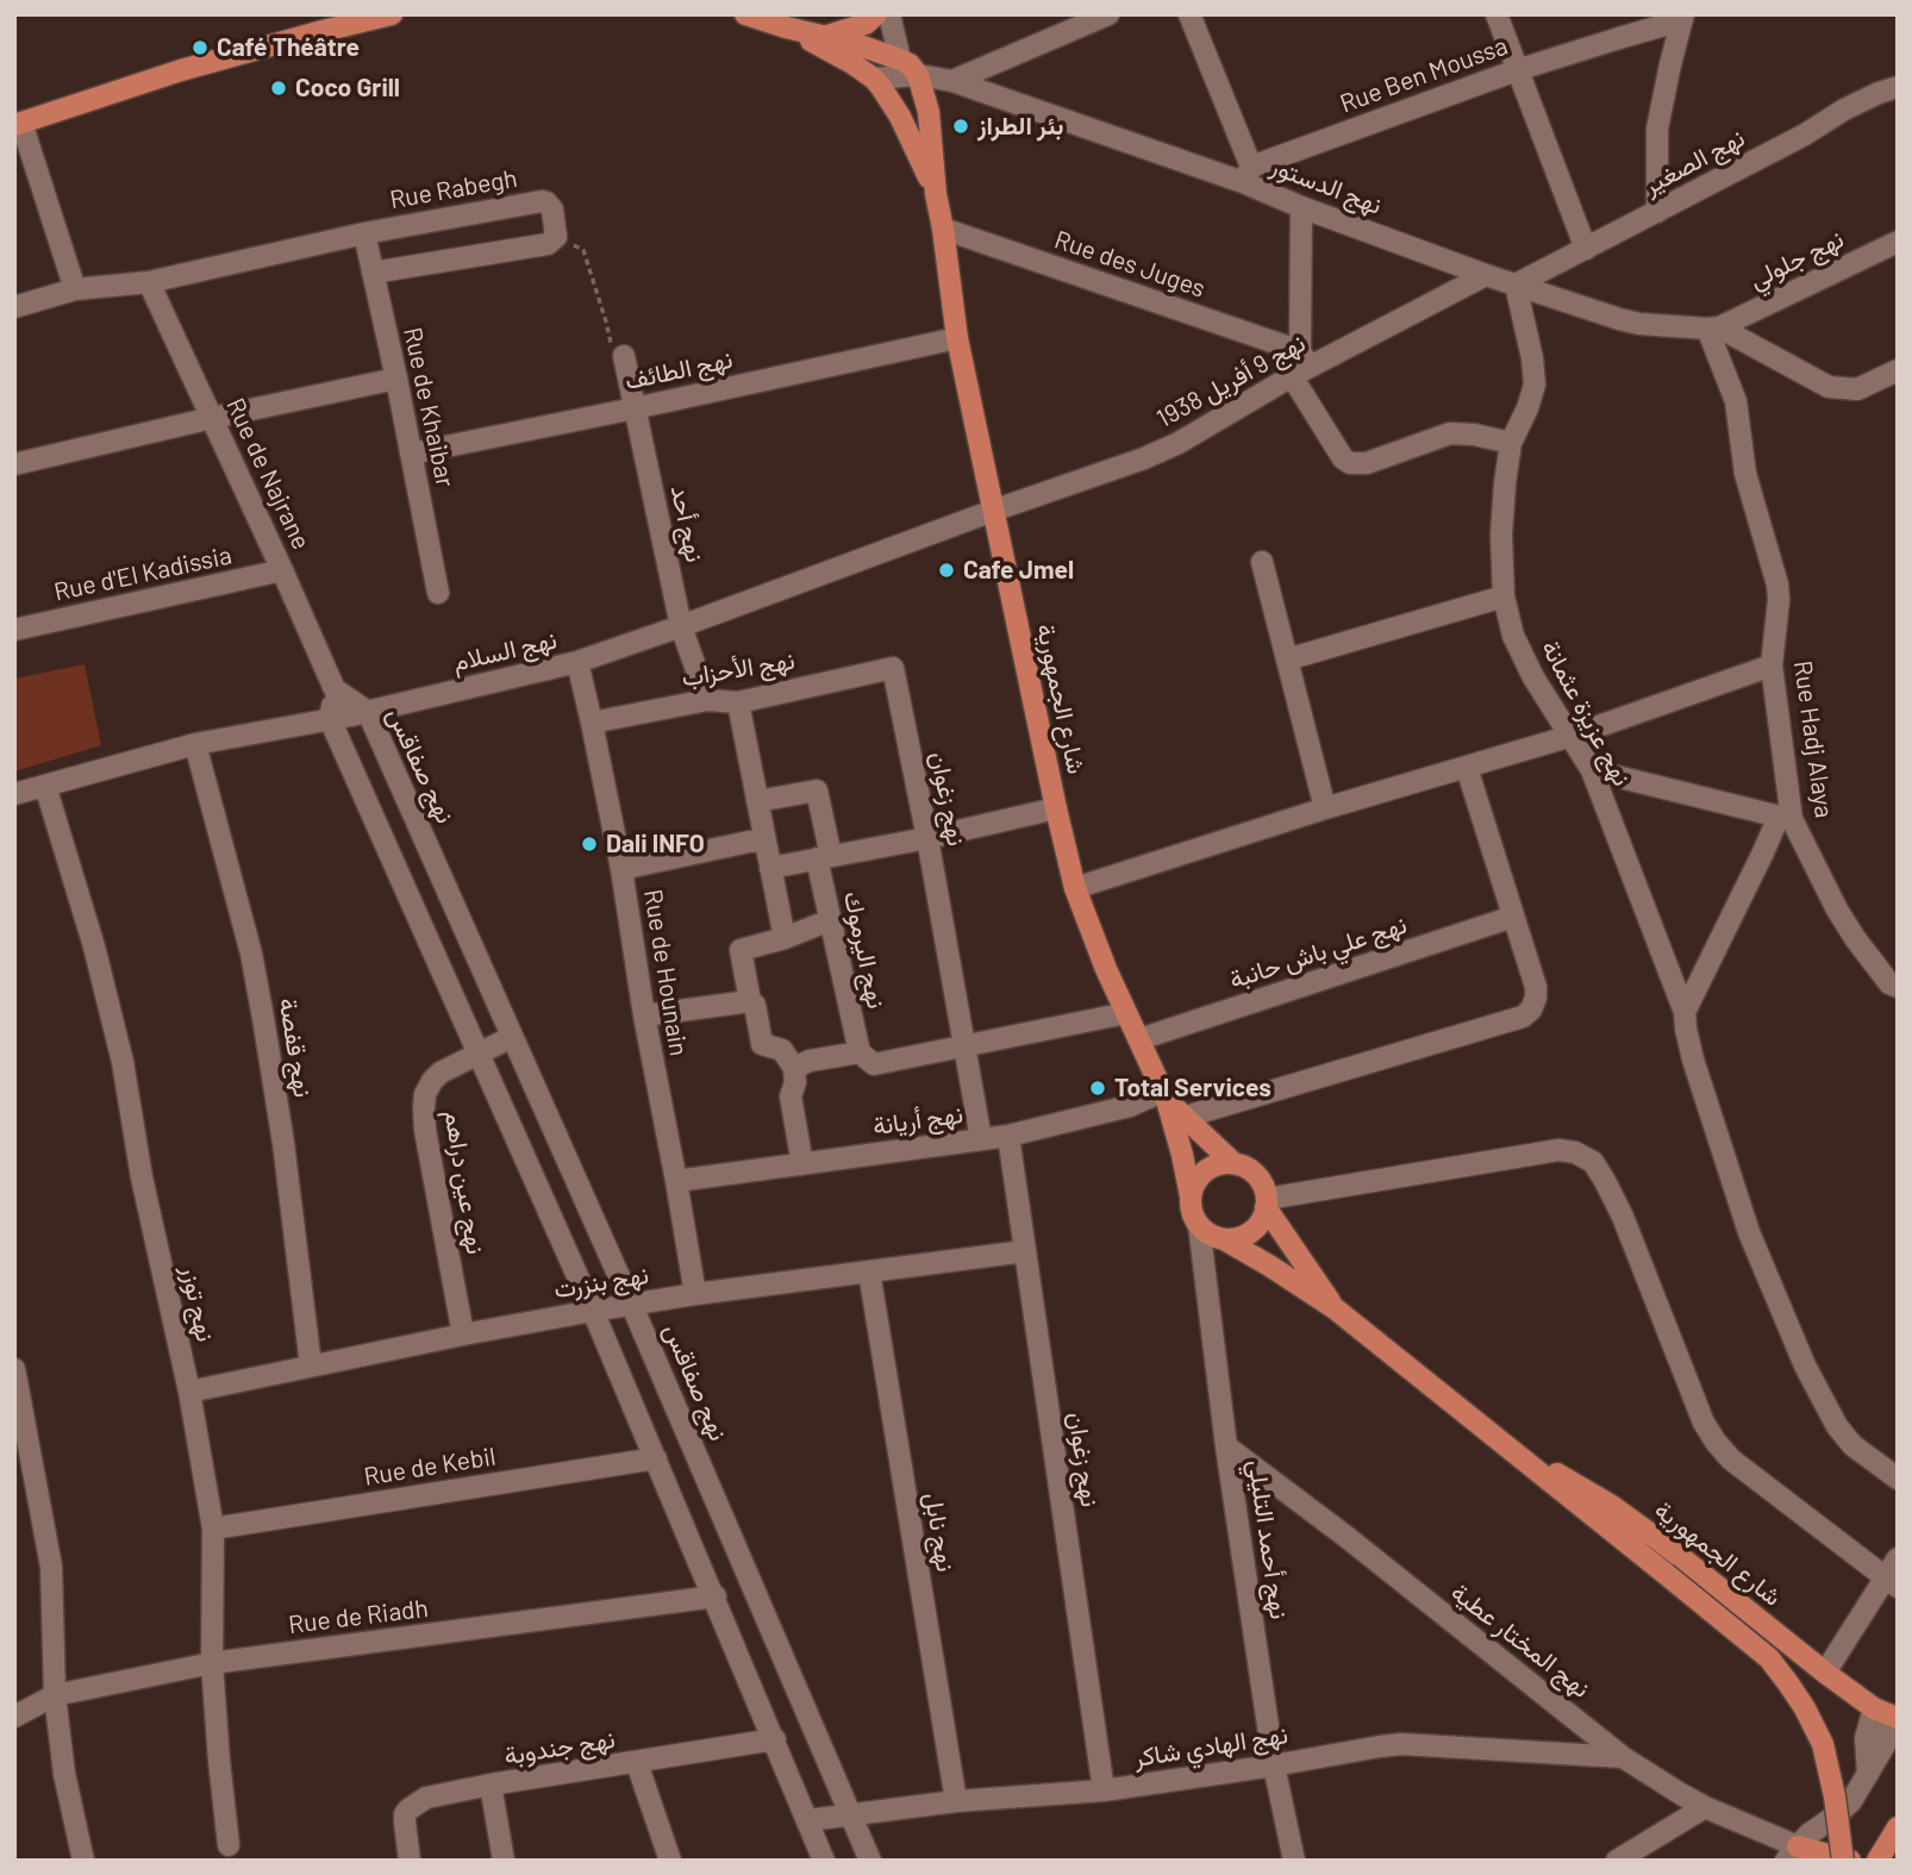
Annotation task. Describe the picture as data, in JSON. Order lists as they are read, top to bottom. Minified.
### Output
{"streets":{"main road":["شارع الجمهورية"],"street":["Rue Ben Moussa","نهج الصغير","نهج الدستور","Rue Rabegh","نهج جلولي","Rue des Juges","نهج الطائف","نهج 9 أفريل 1938","Rue de Khaibar","Rue de Najrane","نهج أحد","Rue d'El Kadissia","نهج السلام","نهج الأحزاب","نهج عزيزة عثمانة","Rue Hadj Alaya","نهج صفاقس","نهج زغوان","نهج اليرموك","نهج علي باش حانبة","Rue de Hounain","نهج قفصة","نهج أريانة","نهج عين دراهم","نهج بنزرت","نهج توزر","Rue de Kebil","نهج نابل","نهج أحمد التليلي","Rue de Riadh","نهج المختار عطية","نهج الهادي شاكر","نهج جندوبة"]},"crossings":[["Rue Ben Moussa","نهج الدستور"],["نهج الصغير","نهج الدستور"],["نهج الصغير","نهج عزيزة عثمانة"],["نهج الدستور","نهج جلولي"],["نهج الدستور","نهج 9 أفريل 1938"],["نهج الدستور","نهج عزيزة عثمانة"],["نهج الدستور","Rue Hadj Alaya"],["Rue Rabegh","Rue de Khaibar"],["Rue Rabegh","Rue de Najrane"],["نهج جلولي","Rue Hadj Alaya"],["Rue des Juges","نهج 9 أفريل 1938"],["Rue des Juges","شارع الجمهورية"],["نهج الطائف","Rue de Khaibar"],["نهج الطائف","نهج أحد"],["نهج الطائف","شارع الجمهورية"],["نهج 9 أفريل 1938","نهج السلام"],["نهج 9 أفريل 1938","شارع الجمهورية"],["Rue de Najrane","Rue d'El Kadissia"],["Rue de Najrane","نهج صفاقس"],["نهج أحد","نهج السلام"],["نهج أحد","نهج الأحزاب"],["نهج السلام","شارع الجمهورية"],["نهج السلام","نهج صفاقس"],["نهج السلام","Rue de Hounain"],["نهج السلام","نهج قفصة"],["نهج السلام","نهج توزر"],["نهج الأحزاب","نهج زغوان"],["نهج الأحزاب","Rue de Hounain"],["شارع الجمهورية","نهج علي باش حانبة"],["شارع الجمهورية","نهج أريانة"],["شارع الجمهورية","نهج أحمد التليلي"],["نهج صفاقس","نهج عين دراهم"],["نهج صفاقس","نهج بنزرت"],["نهج صفاقس","نهج الهادي شاكر"],["نهج زغوان","نهج أريانة"],["نهج زغوان","نهج بنزرت"],["نهج زغوان","نهج الهادي شاكر"],["Rue de Hounain","نهج أريانة"],["Rue de Hounain","نهج بنزرت"],["نهج قفصة","نهج بنزرت"],["نهج عين دراهم","نهج بنزرت"],["نهج بنزرت","نهج توزر"],["نهج بنزرت","نهج نابل"],["نهج توزر","Rue de Kebil"],["نهج توزر","Rue de Riadh"],["نهج نابل","نهج الهادي شاكر"],["نهج أحمد التليلي","نهج المختار عطية"],["نهج أحمد التليلي","نهج الهادي شاكر"],["نهج المختار عطية","نهج الهادي شاكر"]],"places":["Café Théâtre","Coco Grill","بئر الطراز","Cafe Jmel","Dali INFO","Total Services"]}
